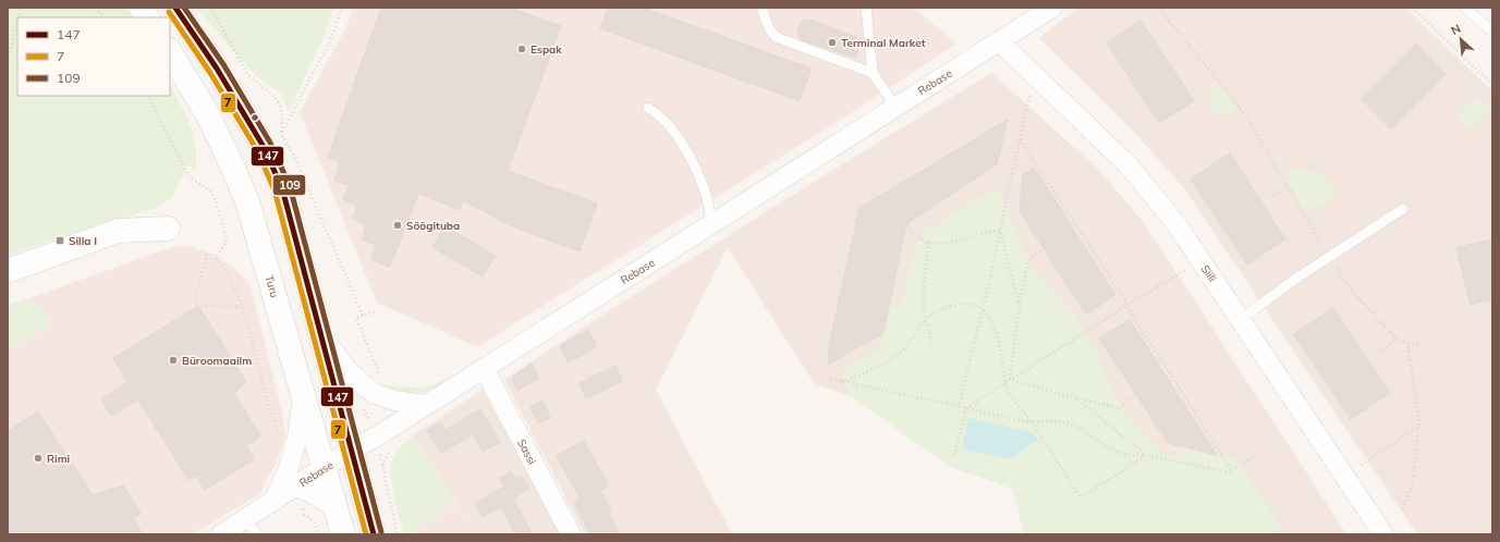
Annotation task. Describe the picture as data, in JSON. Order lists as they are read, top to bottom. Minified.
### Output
{"streets":{"main road":["Turu"],"street":["Rebase","Siili","Sassi"]},"crossings":[["Rebase","Siili"],["Rebase","Turu"],["Rebase","Sassi"]],"places":{"other":["Terminal Market","Espak","Söögituba","Büroomaailm","Rimi"],"transit":["Silla I"]},"lines":["transit line 147","transit line 109","transit line 7"],"legend":["147","7","109"],"north":"top left"}
